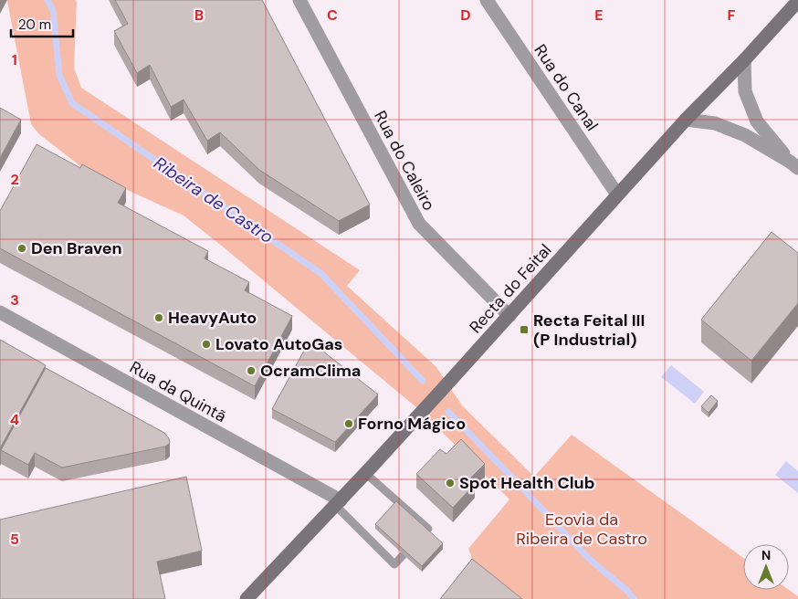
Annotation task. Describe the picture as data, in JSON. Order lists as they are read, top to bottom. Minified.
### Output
{"streets":{"street":["Rua do Canal","Rua do Caleiro","Recta do Feital","Rua da Quintã"]},"crossings":[["Rua do Canal","Recta do Feital"],["Rua do Caleiro","Recta do Feital"],["Recta do Feital","Rua da Quintã"]],"water":["Ribeira de Castro"],"parks":["Ecovia da Ribeira de Castro"],"places":{"other":["Den Braven","HeavyAuto","Lovato AutoGas","OcramClima","Forno Mágico","Spot Health Club"],"transit":["Recta Feital III (P Industrial)"]},"scale_bar":"20 m","north":"top","grid":{"columns":["B","C","D","E","F"],"rows":["1","2","3","4","5"]}}
